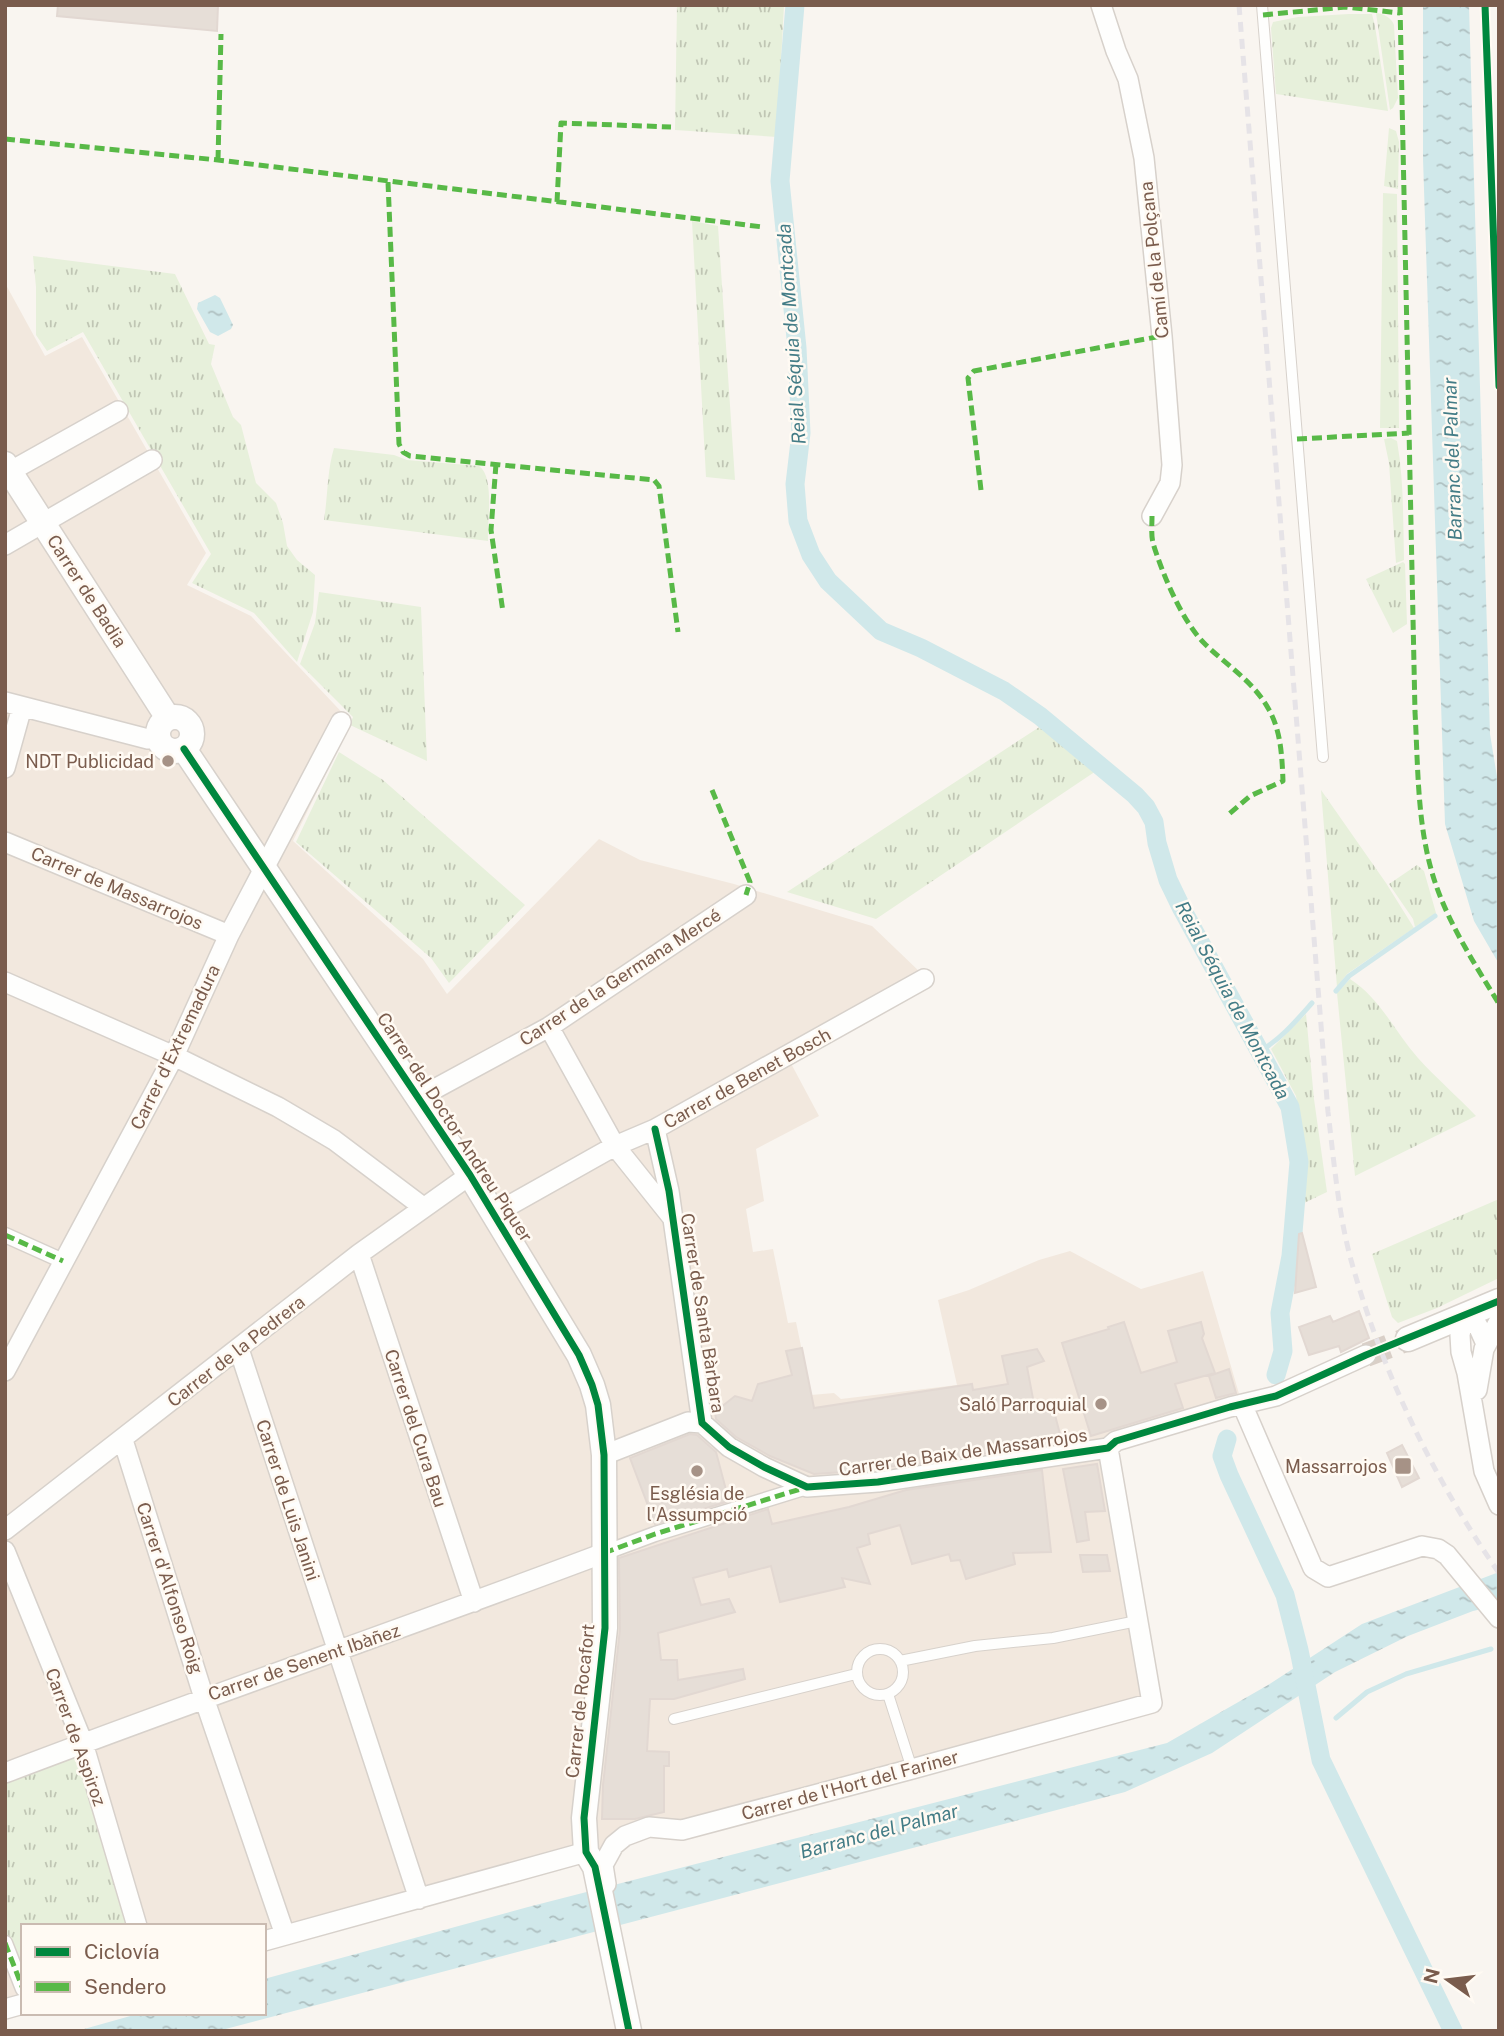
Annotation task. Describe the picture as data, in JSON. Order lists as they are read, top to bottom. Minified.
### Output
{"streets":{"street":["Camí de la Polçana","Carrer de Badia","Carrer de Massarrojos","Carrer de la Germana Mercé","Carrer d'Extremadura","Carrer de Benet Bosch","Carrer del Doctor Andreu Piquer","Carrer de Santa Bàrbara","Carrer de la Pedrera","Carrer del Cura Bau","Carrer de Baix de Massarrojos","Carrer de Luis Janini","Carrer d'Alfonso Roig","Carrer de Senent Ibàñez","Carrer de Rocafort","Carrer de Aspiroz","Carrer de l'Hort del Fariner"]},"crossings":[["Carrer de Massarrojos","Carrer d'Extremadura"],["Carrer de la Germana Mercé","Carrer del Doctor Andreu Piquer"],["Carrer de la Germana Mercé","Carrer de Santa Bàrbara"],["Carrer d'Extremadura","Carrer del Doctor Andreu Piquer"],["Carrer de Benet Bosch","Carrer del Doctor Andreu Piquer"],["Carrer de Benet Bosch","Carrer de Santa Bàrbara"],["Carrer del Doctor Andreu Piquer","Carrer de la Pedrera"],["Carrer del Doctor Andreu Piquer","Carrer de Baix de Massarrojos"],["Carrer del Doctor Andreu Piquer","Carrer de Senent Ibàñez"],["Carrer del Doctor Andreu Piquer","Carrer de Rocafort"],["Carrer de Santa Bàrbara","Carrer de Baix de Massarrojos"],["Carrer de la Pedrera","Carrer del Cura Bau"],["Carrer de la Pedrera","Carrer de Luis Janini"],["Carrer de la Pedrera","Carrer d'Alfonso Roig"],["Carrer del Cura Bau","Carrer de Senent Ibàñez"],["Carrer de Baix de Massarrojos","Carrer de Senent Ibàñez"],["Carrer de Baix de Massarrojos","Carrer de Rocafort"],["Carrer de Luis Janini","Carrer de Senent Ibàñez"],["Carrer d'Alfonso Roig","Carrer de Senent Ibàñez"],["Carrer de Senent Ibàñez","Carrer de Rocafort"],["Carrer de Senent Ibàñez","Carrer de Aspiroz"],["Carrer de Rocafort","Carrer de l'Hort del Fariner"]],"water":["Reial Séquia de Montcada","Barranc del Palmar"],"places":{"other":["NDT Publicidad","Saló Parroquial","Església de l'Assumpció"],"transit":["Massarrojos"]},"legend":["Ciclovía","Sendero"],"north":"left"}
